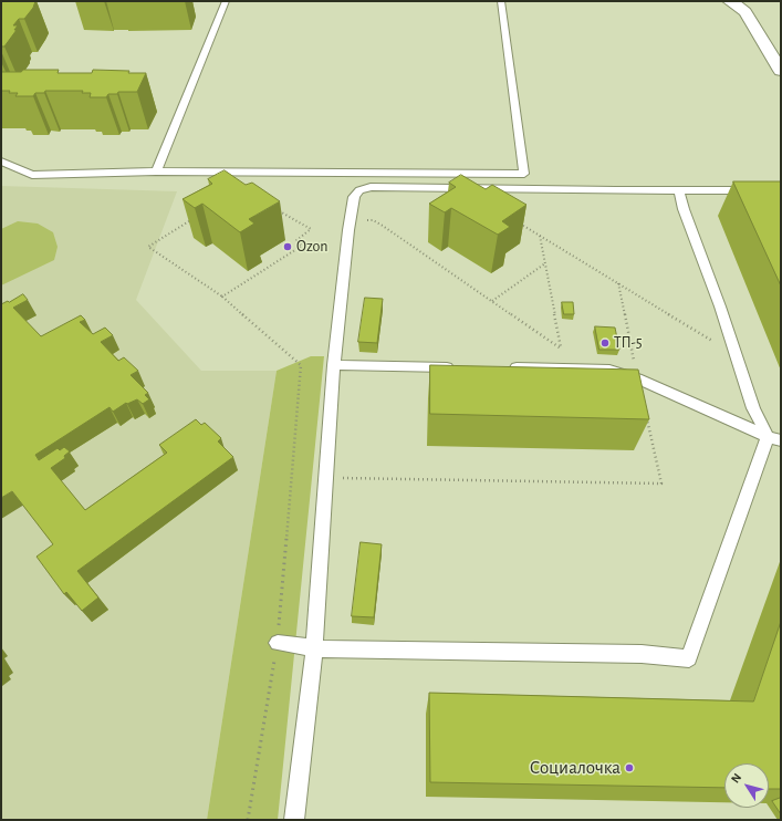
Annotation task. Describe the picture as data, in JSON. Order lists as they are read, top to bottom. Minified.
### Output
{"places":["Ozon","ТП-5","Социалочка"],"north":"top left"}
